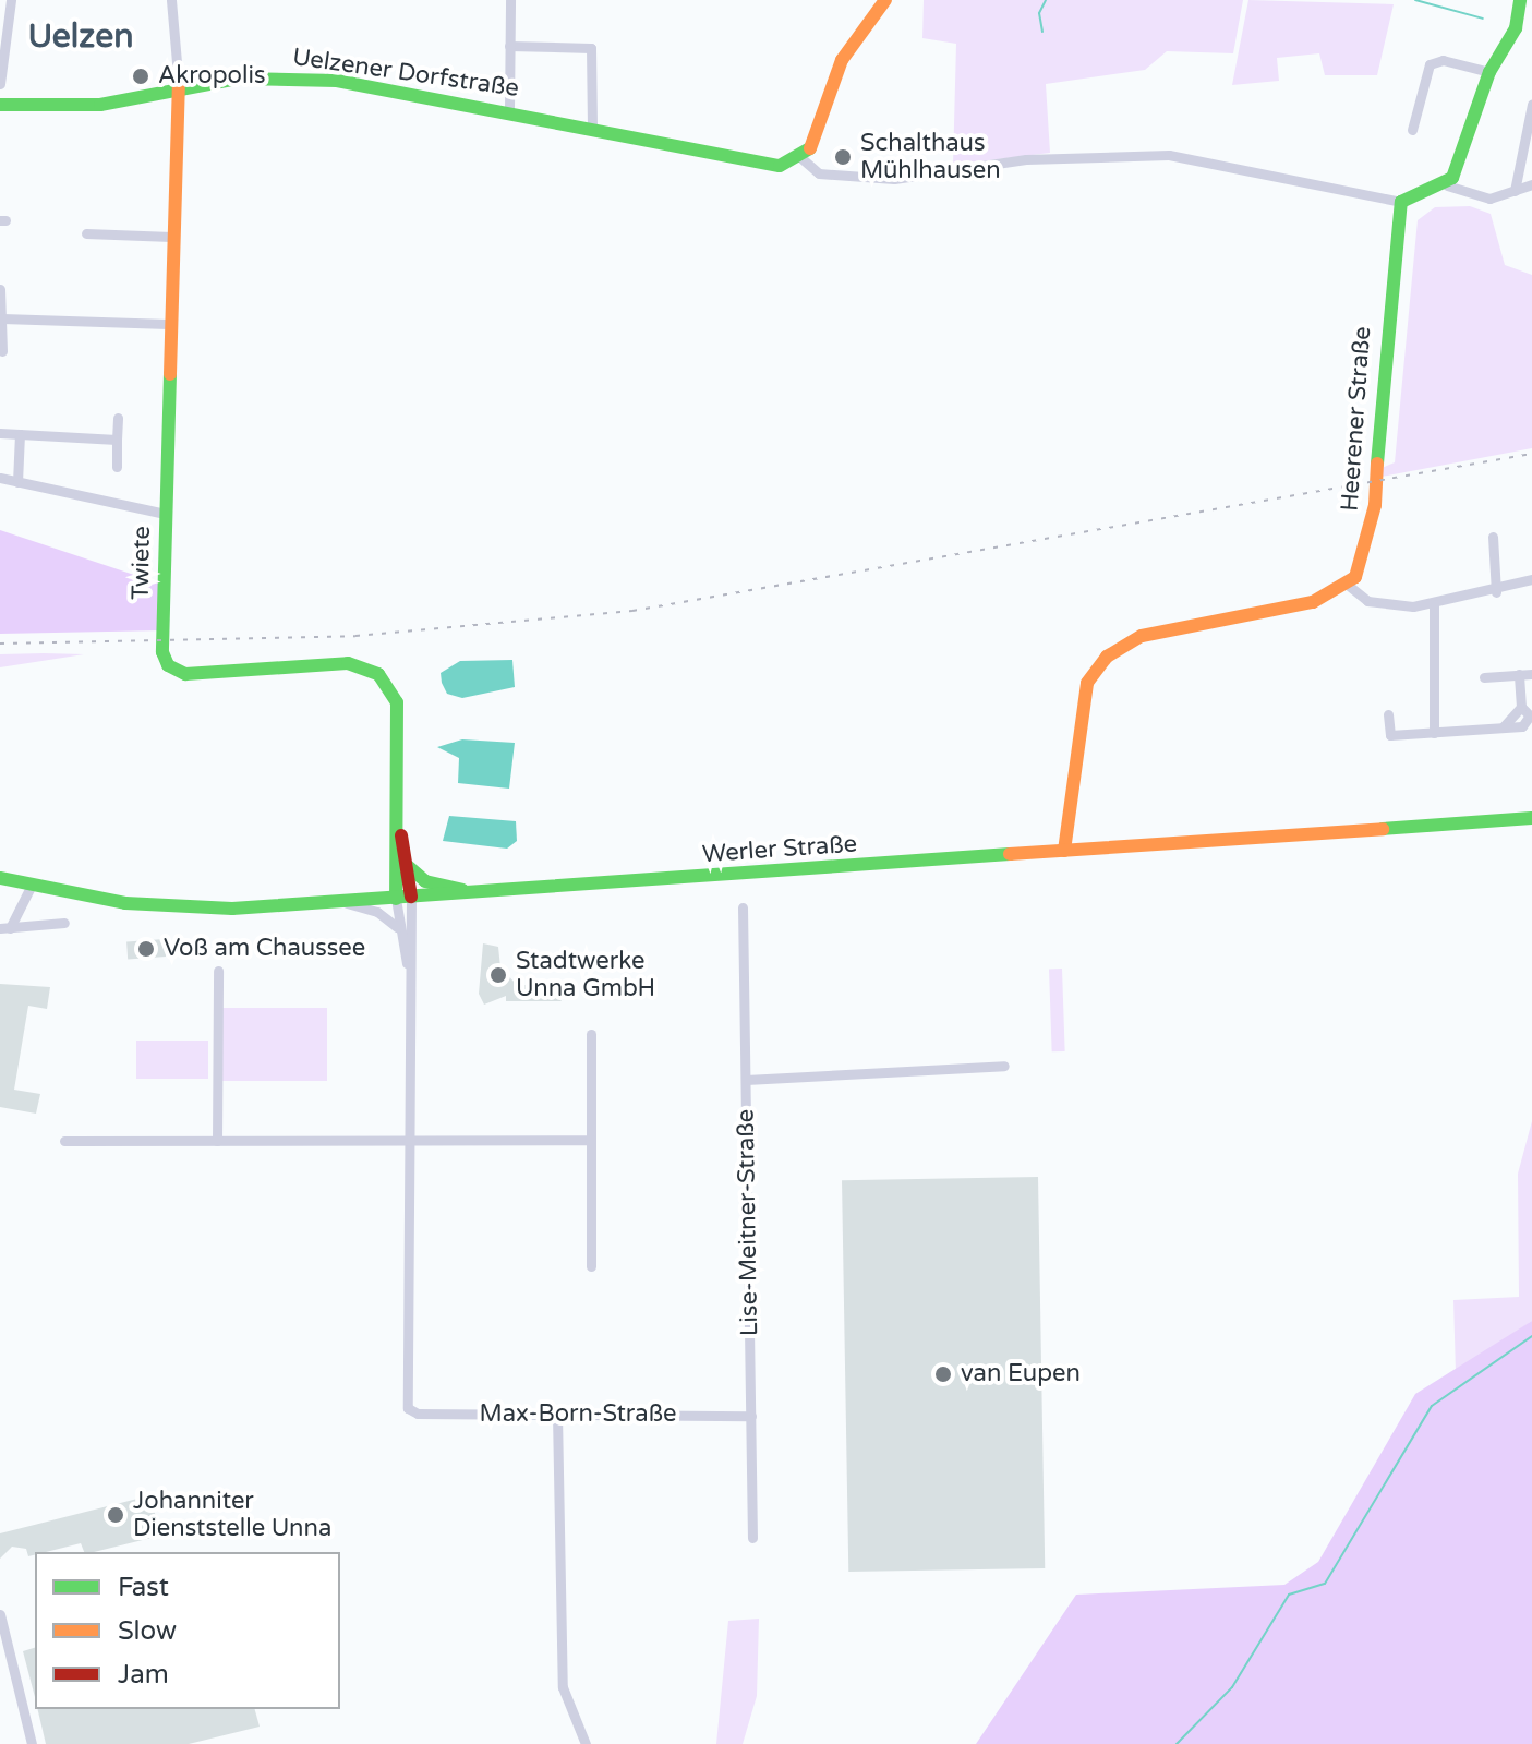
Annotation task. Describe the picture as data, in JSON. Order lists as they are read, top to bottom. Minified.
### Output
{"streets":{"street":["Uelzener Dorfstraße","Heerener Straße","Twiete","Werler Straße","Lise-Meitner-Straße","Max-Born-Straße"]},"crossings":[["Uelzener Dorfstraße","Twiete"],["Twiete","Werler Straße"],["Lise-Meitner-Straße","Max-Born-Straße"]],"districts":["Uelzen"],"places":["Akropolis","Schalthaus Mühlhausen","Voß am Chaussee","Stadtwerke Unna GmbH","van Eupen","Johanniter Dienststelle Unna"],"legend":["Fast","Slow","Jam"]}
